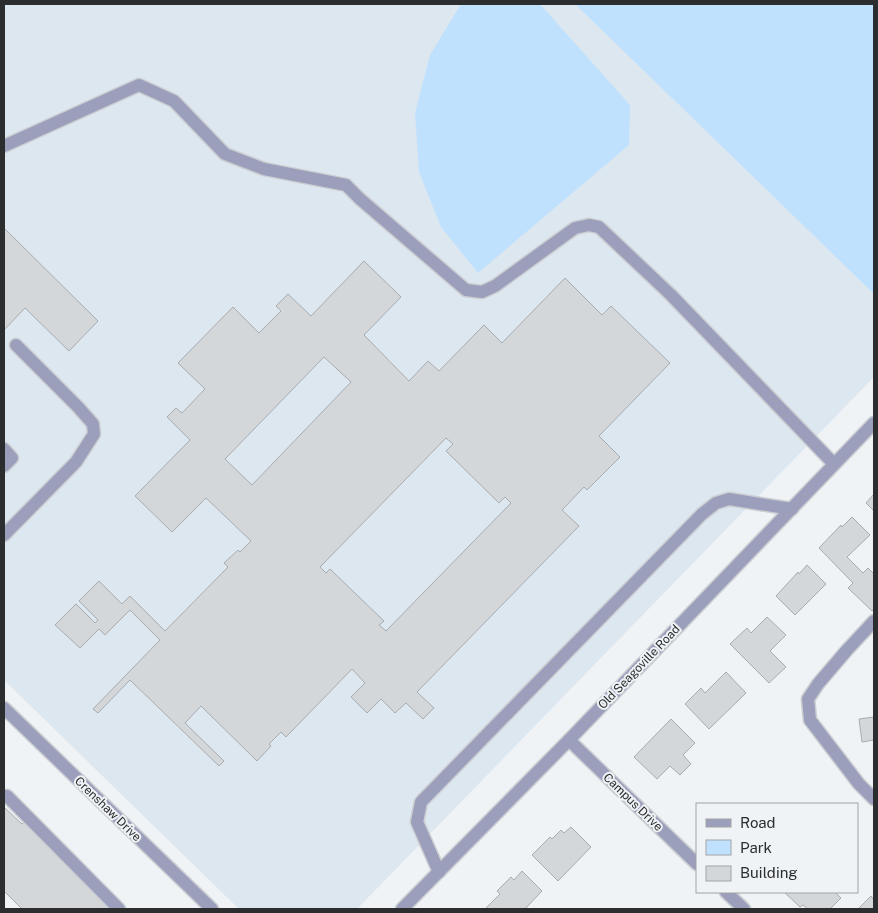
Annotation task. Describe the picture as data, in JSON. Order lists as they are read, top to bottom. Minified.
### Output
{"streets":{"street":["Old Seagoville Road","Campus Drive","Crenshaw Drive"]},"crossings":[["Old Seagoville Road","Campus Drive"]],"legend":["Road","Park","Building"]}
